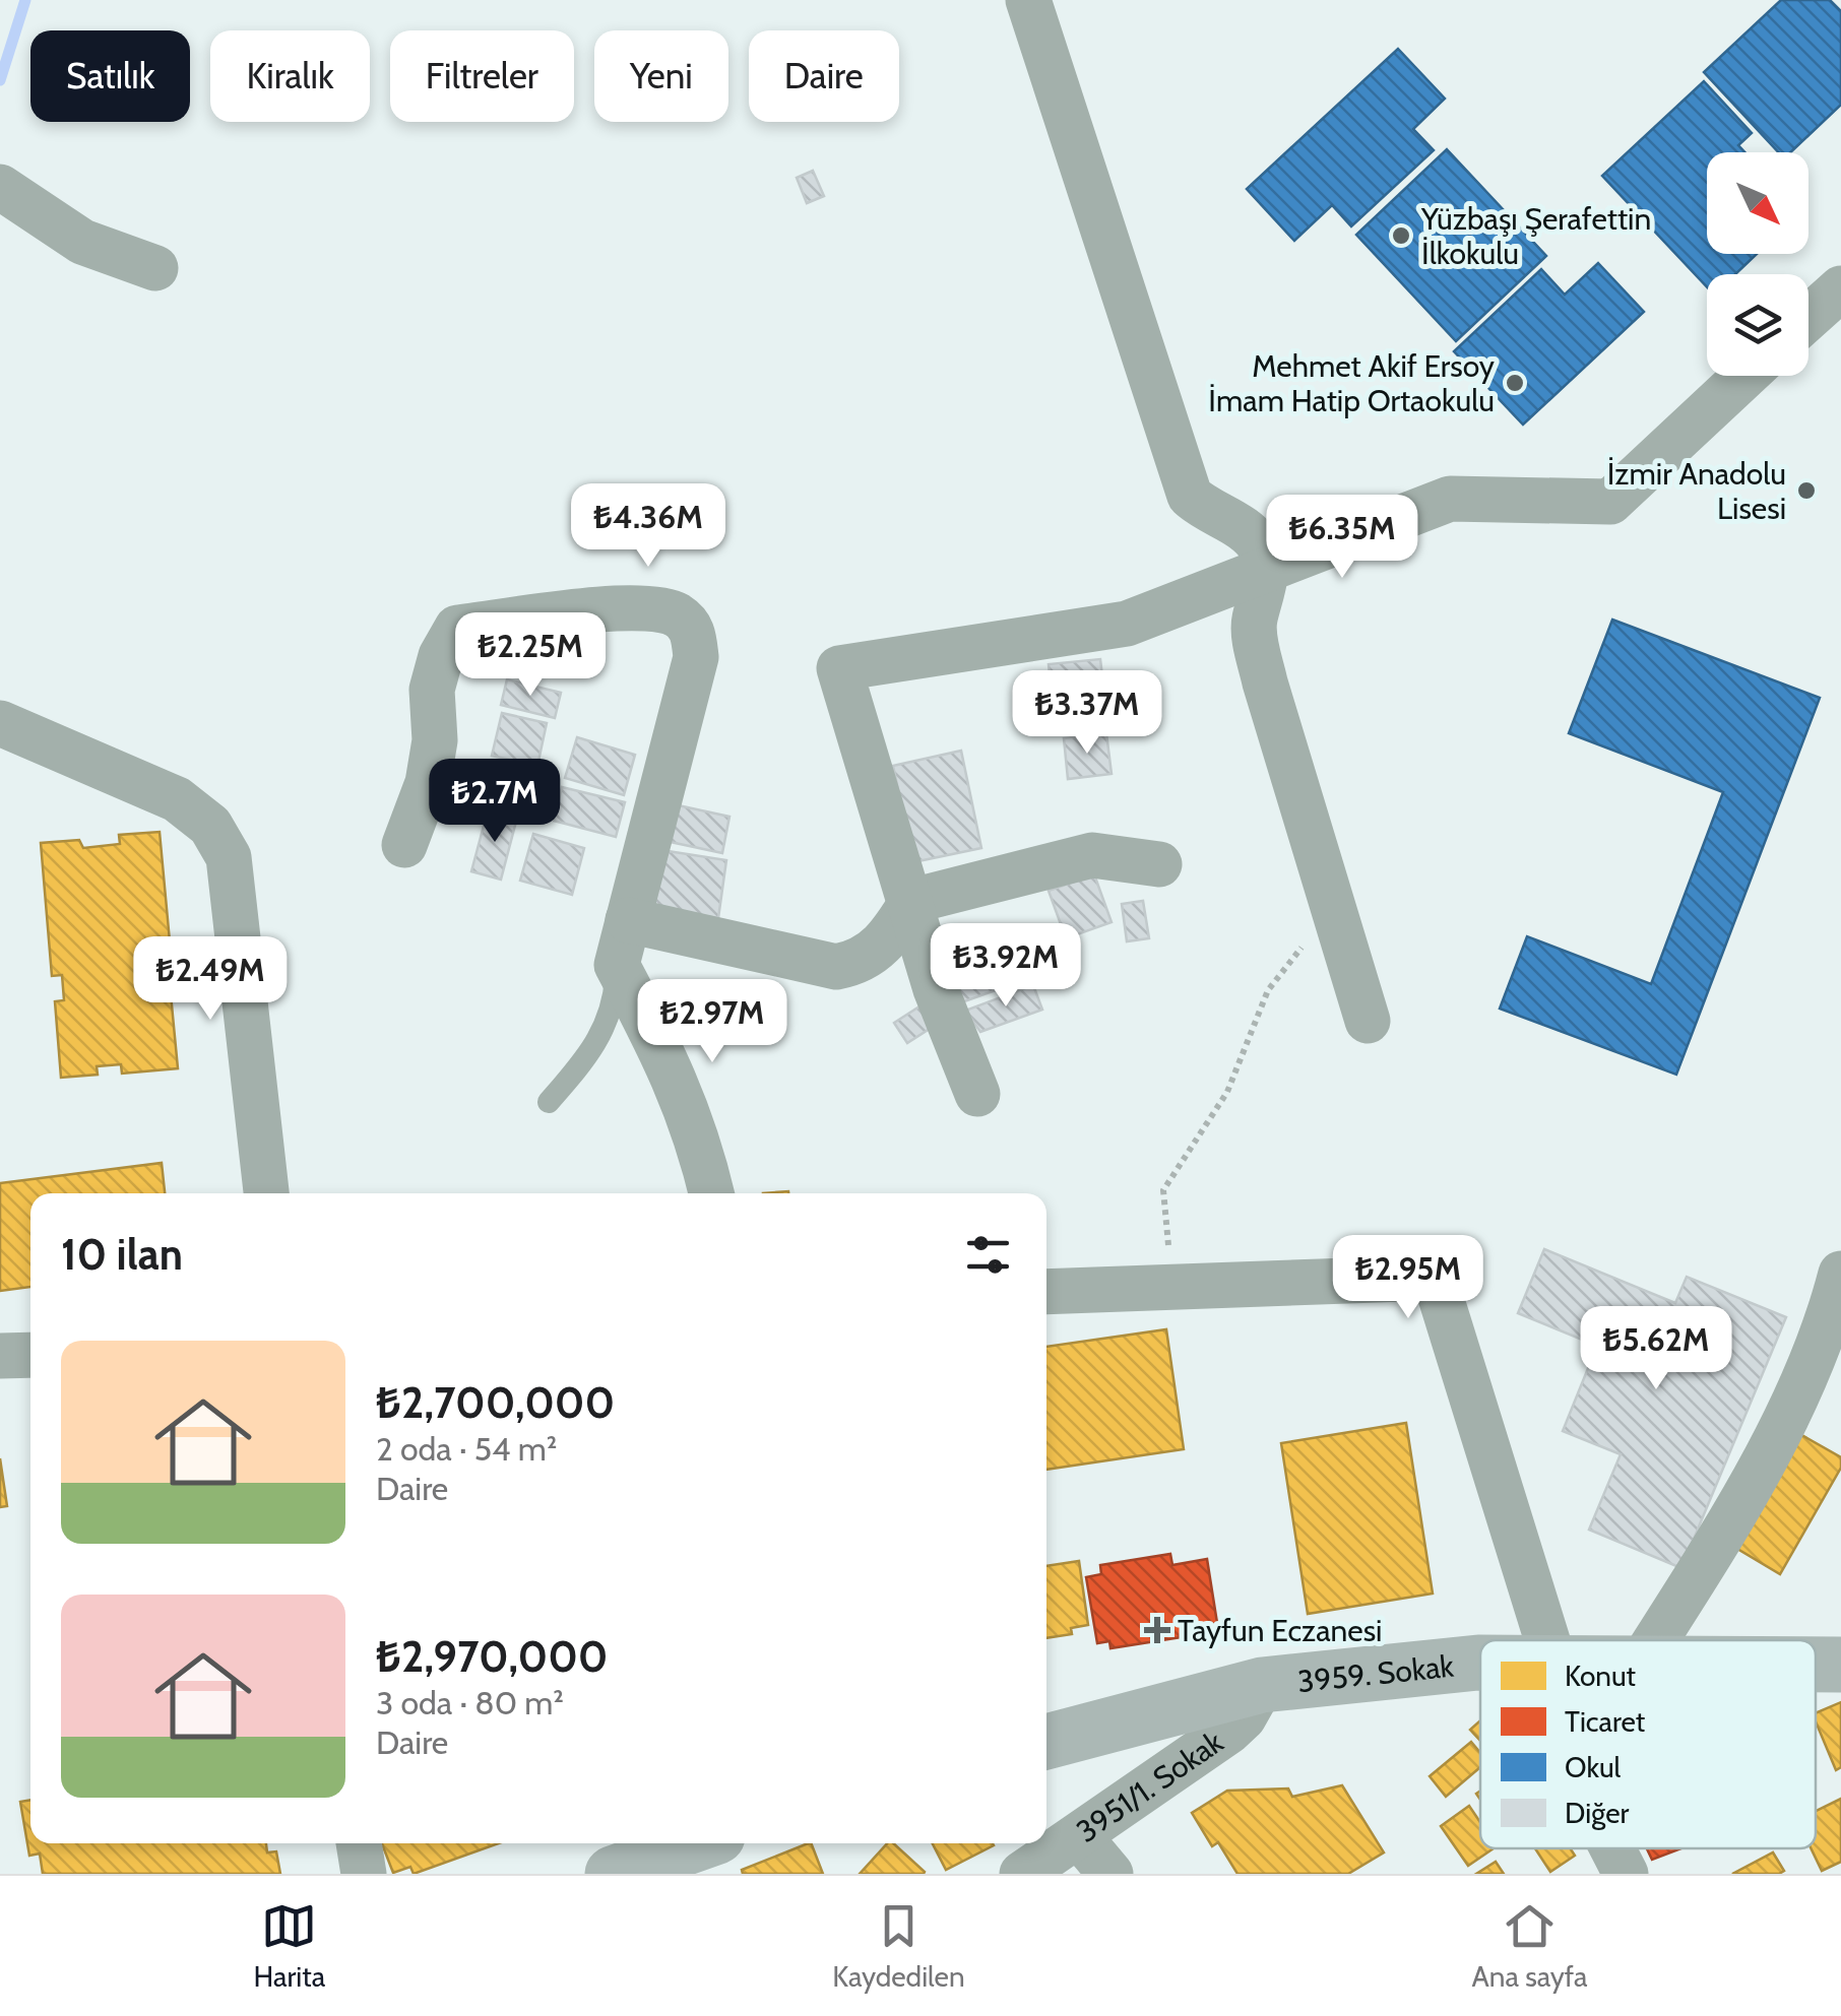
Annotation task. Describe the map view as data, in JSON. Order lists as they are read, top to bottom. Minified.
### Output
{"streets":{"street":["3959. Sokak","3951/1. Sokak"]},"crossings":[["3959. Sokak","3951/1. Sokak"]],"places":{"other":["Yüzbaşı Şerafettin İlkokulu","Mehmet Akif Ersoy İmam Hatip Ortaokulu","İzmir Anadolu Lisesi"],"health":["Tayfun Eczanesi"]},"legend":["Konut","Ticaret","Okul","Diğer"],"north":"bottom right","page":{"chip":["Satılık","Kiralık","Filtreler","Yeni","Daire"],"price":["₺4.36M","₺6.35M","₺2.25M","₺3.37M","₺2.7M","₺3.92M","₺2.49M","₺2.97M","₺2.95M","₺5.62M"],"heading":"10 ilan","list":[{"name":"₺2,700,000","note":"2 oda · 54 m² · Daire"},{"name":"₺2,970,000","note":"3 oda · 80 m² · Daire"}],"tabs":["Harita","Kaydedilen","Ana sayfa"]}}
